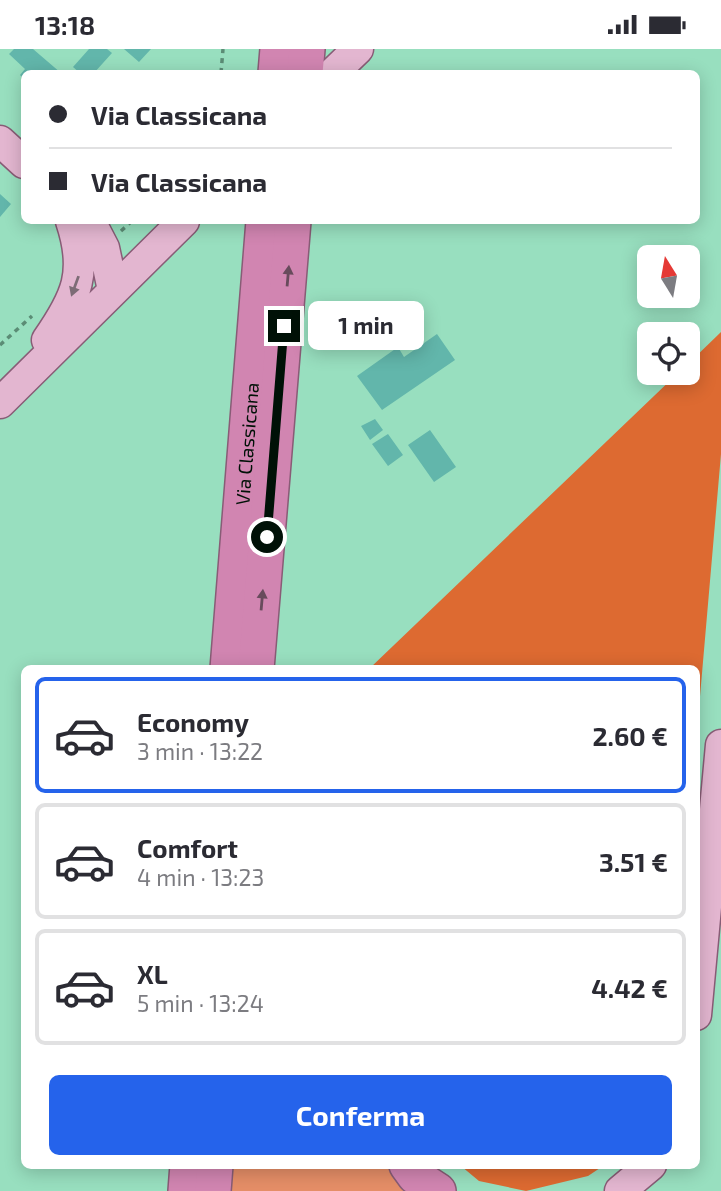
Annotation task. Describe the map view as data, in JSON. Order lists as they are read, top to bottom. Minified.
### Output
{"streets":{"highway":["Via Classicana"]},"north":"top","page":{"status":"13:18","banner":["Via Classicana","Via Classicana"],"bubble":"1 min","list":[{"name":"Economy","note":"3 min · 13:22","value":"2.60 €"},{"name":"Comfort","note":"4 min · 13:23","value":"3.51 €"},{"name":"XL","note":"5 min · 13:24","value":"4.42 €"}],"buttons":"Conferma"}}
